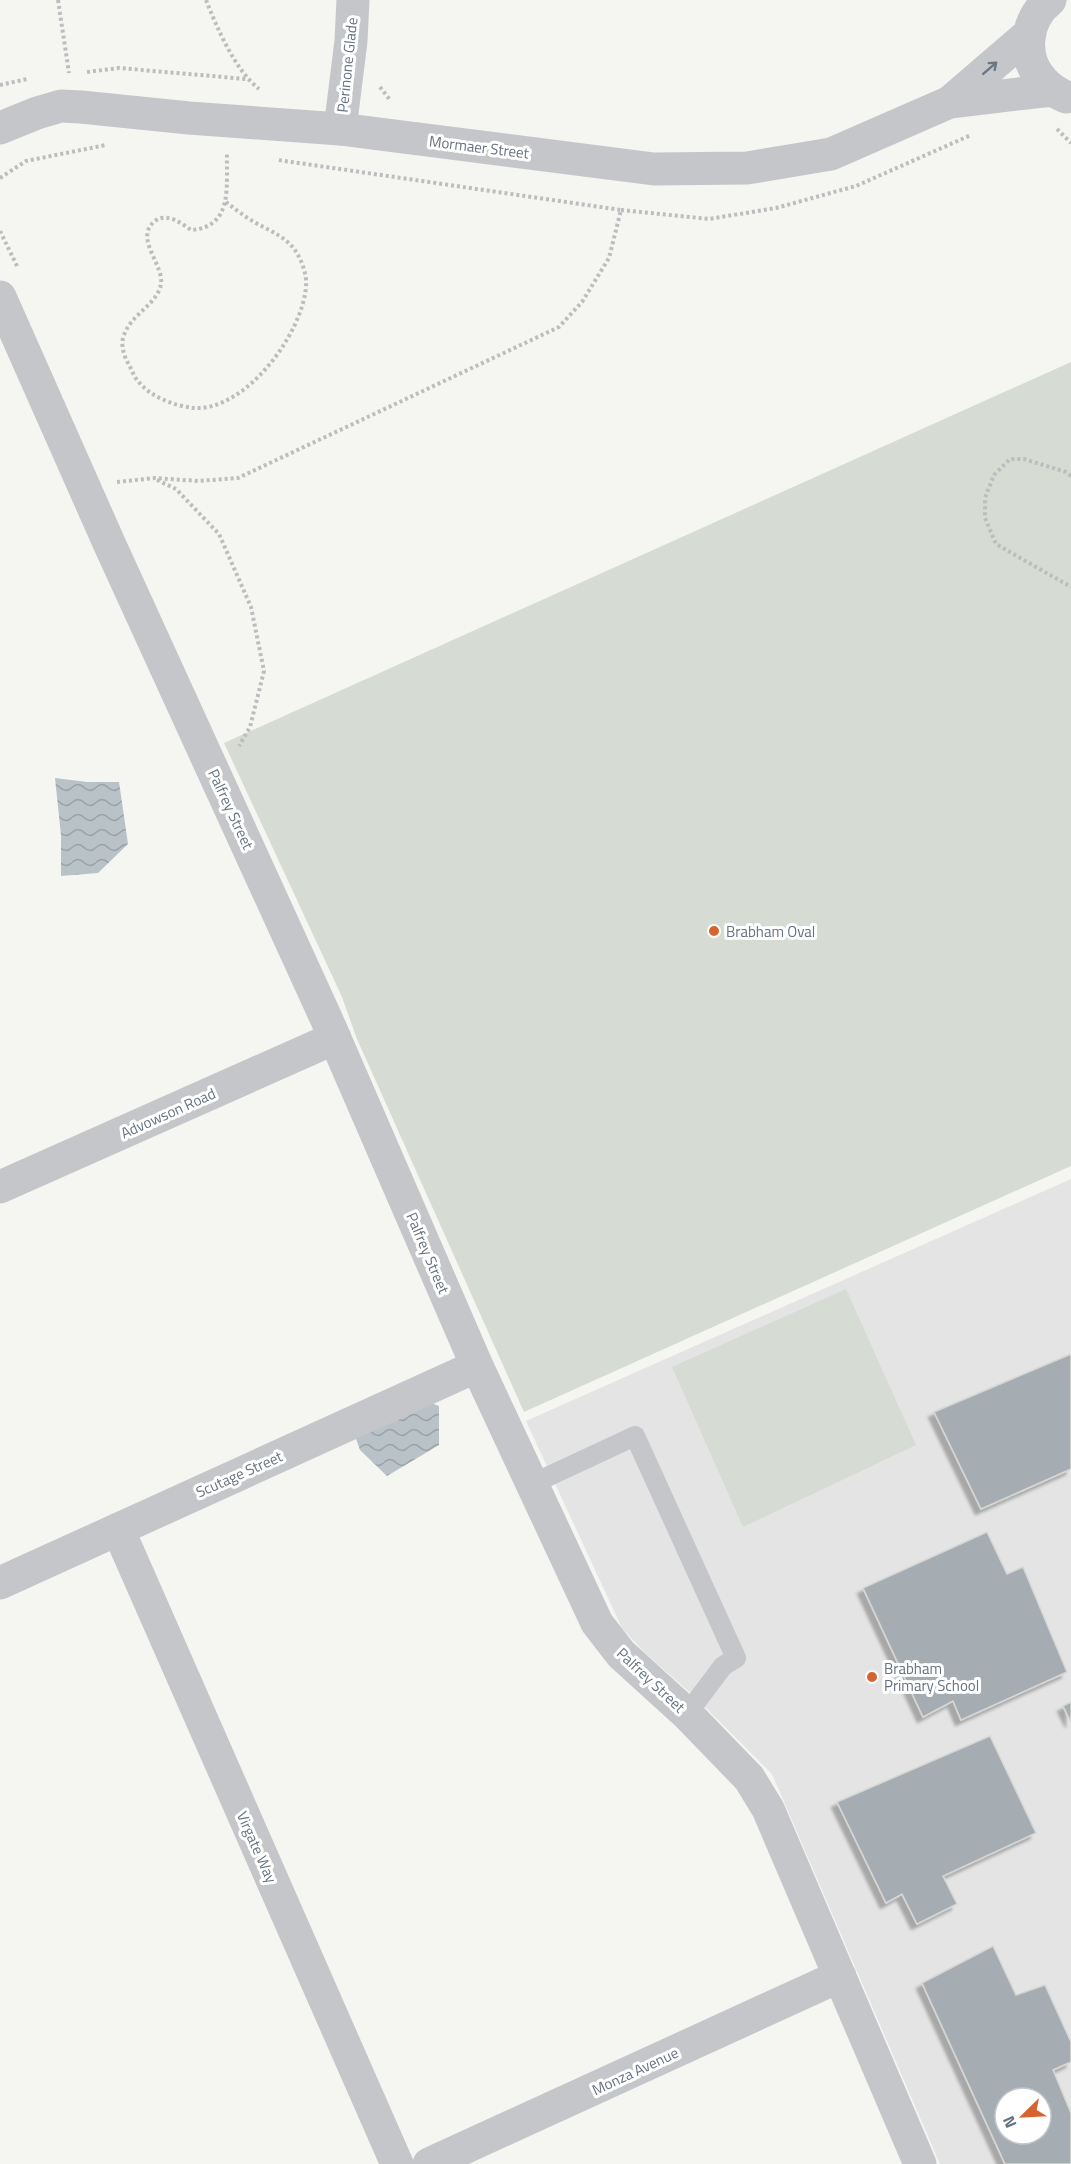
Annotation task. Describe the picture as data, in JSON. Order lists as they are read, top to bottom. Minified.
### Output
{"streets":{"street":["Perinone Glade","Mormaer Street","Palfrey Street","Advowson Road","Scutage Street","Virgate Way","Monza Avenue"]},"crossings":[["Perinone Glade","Mormaer Street"],["Palfrey Street","Advowson Road"],["Palfrey Street","Scutage Street"],["Palfrey Street","Monza Avenue"],["Scutage Street","Virgate Way"]],"places":["Brabham Oval","Brabham Primary School"],"north":"bottom left"}
